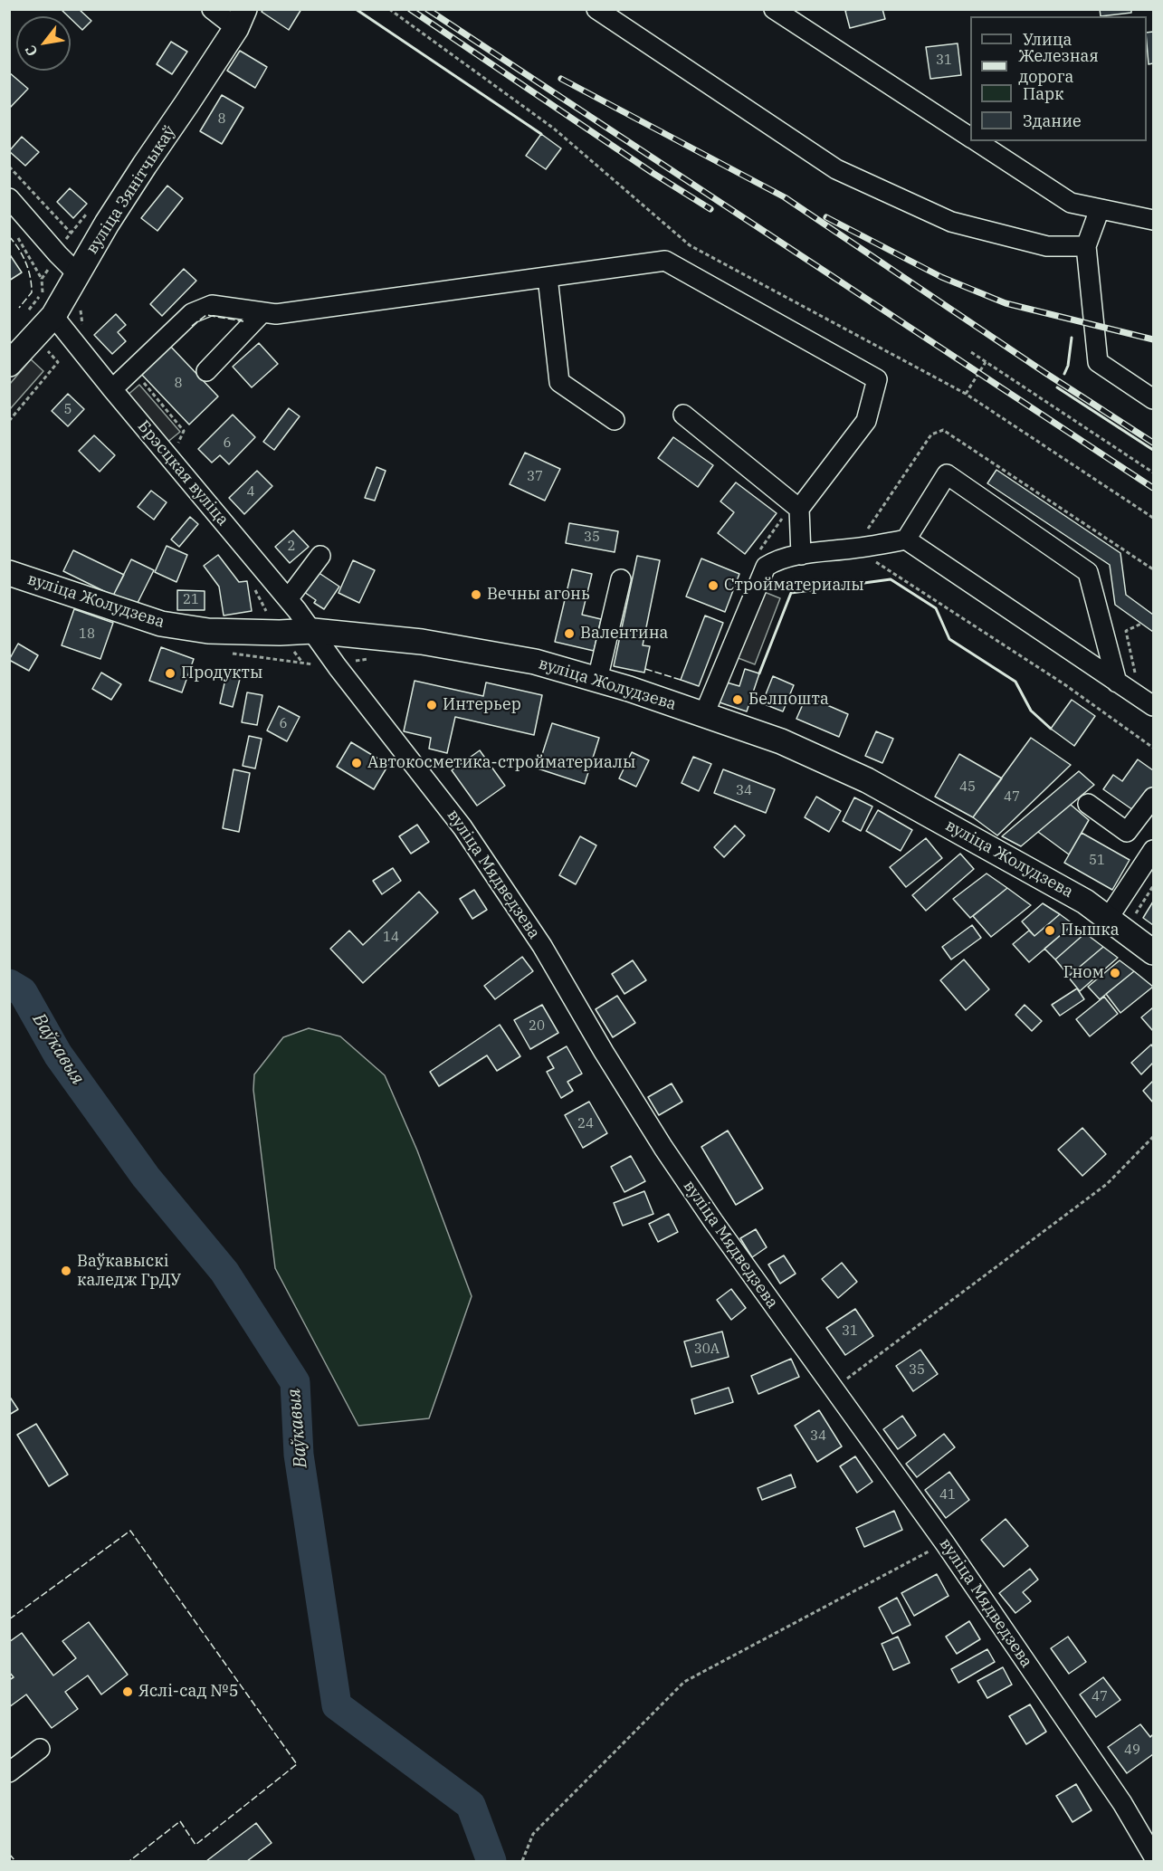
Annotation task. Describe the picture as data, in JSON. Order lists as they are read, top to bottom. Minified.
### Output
{"streets":{"main road":["вуліца Зянітчыкаў","вуліца Жолудзева"],"street":["Брэсцкая вуліца","вуліца Мядведзева"]},"crossings":[["вуліца Зянітчыкаў","Брэсцкая вуліца"],["Брэсцкая вуліца","вуліца Жолудзева"],["Брэсцкая вуліца","вуліца Мядведзева"],["вуліца Жолудзева","вуліца Мядведзева"]],"water":["Ваўкавыя"],"places":["Стройматериалы","Вечны агонь","Валентина","Продукты","Белпошта","Интерьер","Автокосметика-стройматериалы","Пышка","Гном","Ваўкавыскі каледж ГрДУ","Яслі-сад №5"],"house_numbers":["31","8","8","5","6","37","4","35","2","21","18","6","45","34","47","51","14","20","24","31","30А","35","34","41","47","49"],"legend":["Улица","Железная дорога","Парк","Здание"],"north":"bottom left"}
